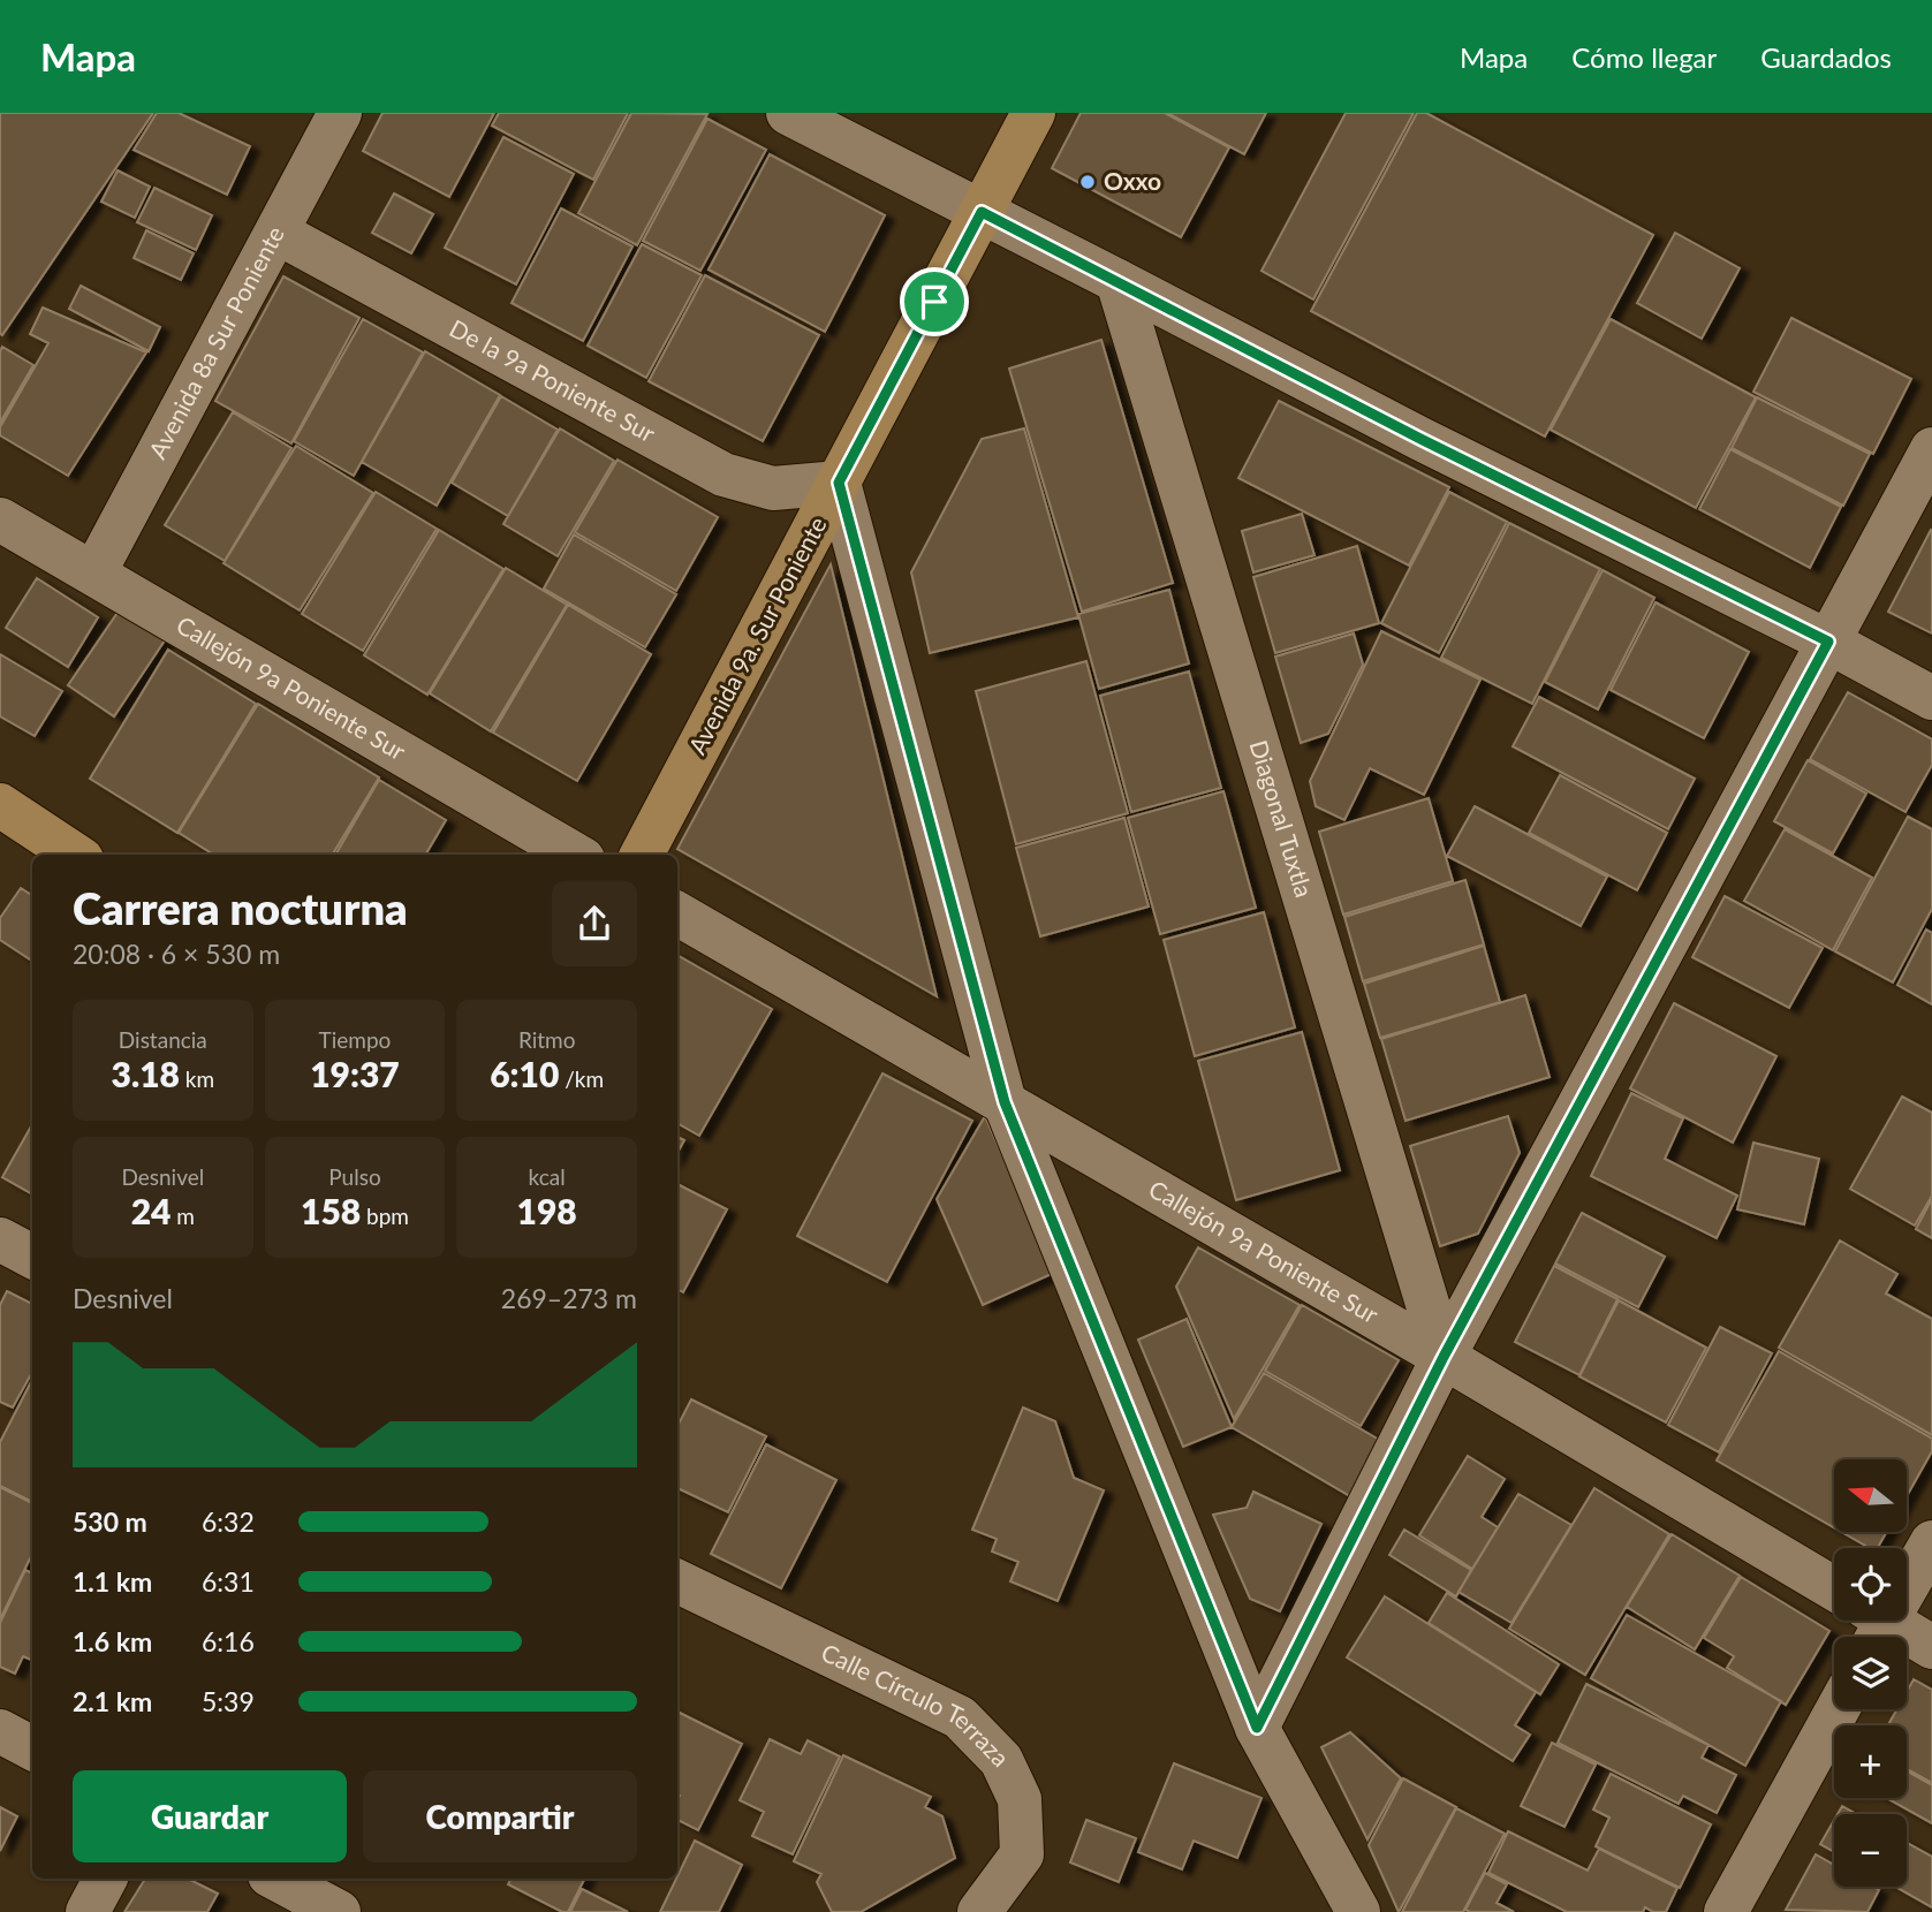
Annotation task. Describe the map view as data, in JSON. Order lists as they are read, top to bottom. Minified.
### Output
{"streets":{"main road":["Avenida 9a. Sur Poniente"],"street":["Avenida 8a Sur Poniente","De la 9a Poniente Sur","Callejón 9a Poniente Sur","Diagonal Tuxtla","Calle Círculo Terraza"]},"crossings":[["Avenida 8a Sur Poniente","De la 9a Poniente Sur"],["Avenida 8a Sur Poniente","Callejón 9a Poniente Sur"],["De la 9a Poniente Sur","Avenida 9a. Sur Poniente"],["Callejón 9a Poniente Sur","Diagonal Tuxtla"]],"places":["Oxxo"],"north":"left","page":{"header":"Mapa","nav":["Mapa","Cómo llegar","Guardados"],"heading":["Carrera nocturna","20:08 · 6 × 530 m"],"stats":[["Distancia","3.18 km"],["Tiempo","19:37"],["Ritmo","6:10 /km"],["Desnivel","24 m"],["Pulso","158 bpm"],["kcal","198"]],"chart":["Desnivel","269–273 m"],"map_buttons":["+","−"],"list":[{"name":"530 m","note":"6:32"},{"name":"1.1 km","note":"6:31"},{"name":"1.6 km","note":"6:16"},{"name":"2.1 km","note":"5:39"}],"buttons":["Guardar","Compartir"]}}
